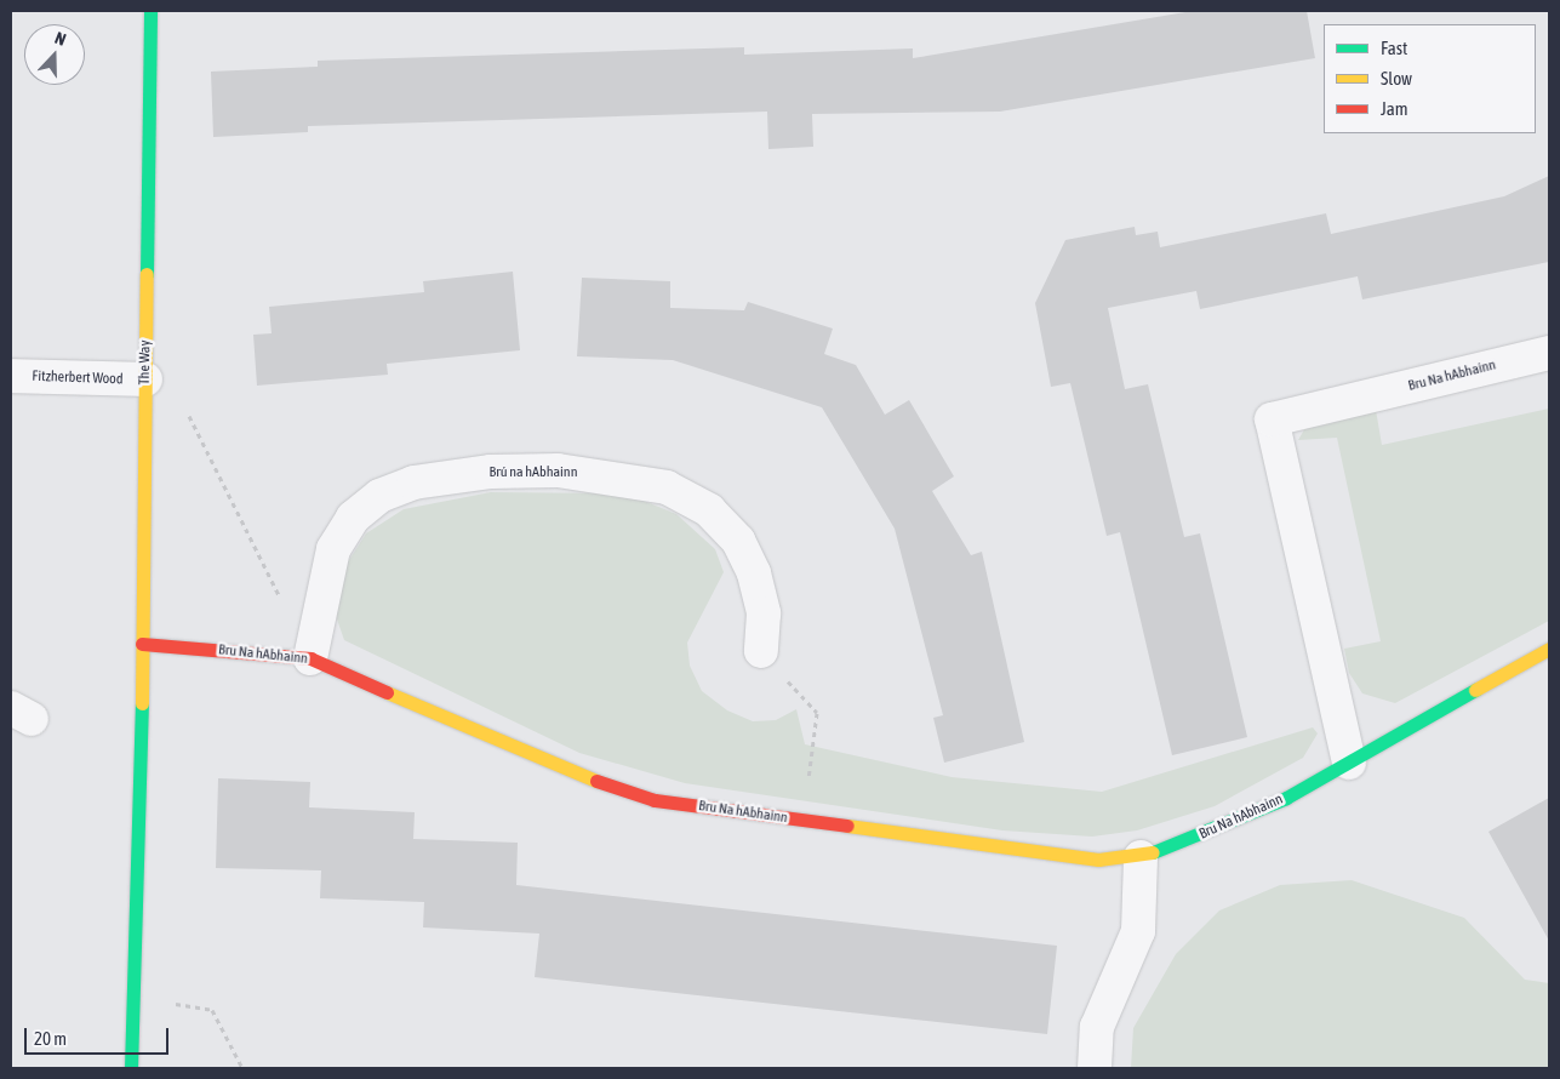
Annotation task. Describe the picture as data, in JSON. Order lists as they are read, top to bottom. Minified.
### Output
{"streets":{"street":["The Way","Bru Na hAbhainn","Fitzherbert Wood","Brú na hAbhainn"]},"crossings":[["The Way","Bru Na hAbhainn"],["The Way","Fitzherbert Wood"],["Bru Na hAbhainn","Brú na hAbhainn"]],"legend":["Fast","Slow","Jam"],"scale_bar":"20 m","north":"top"}
